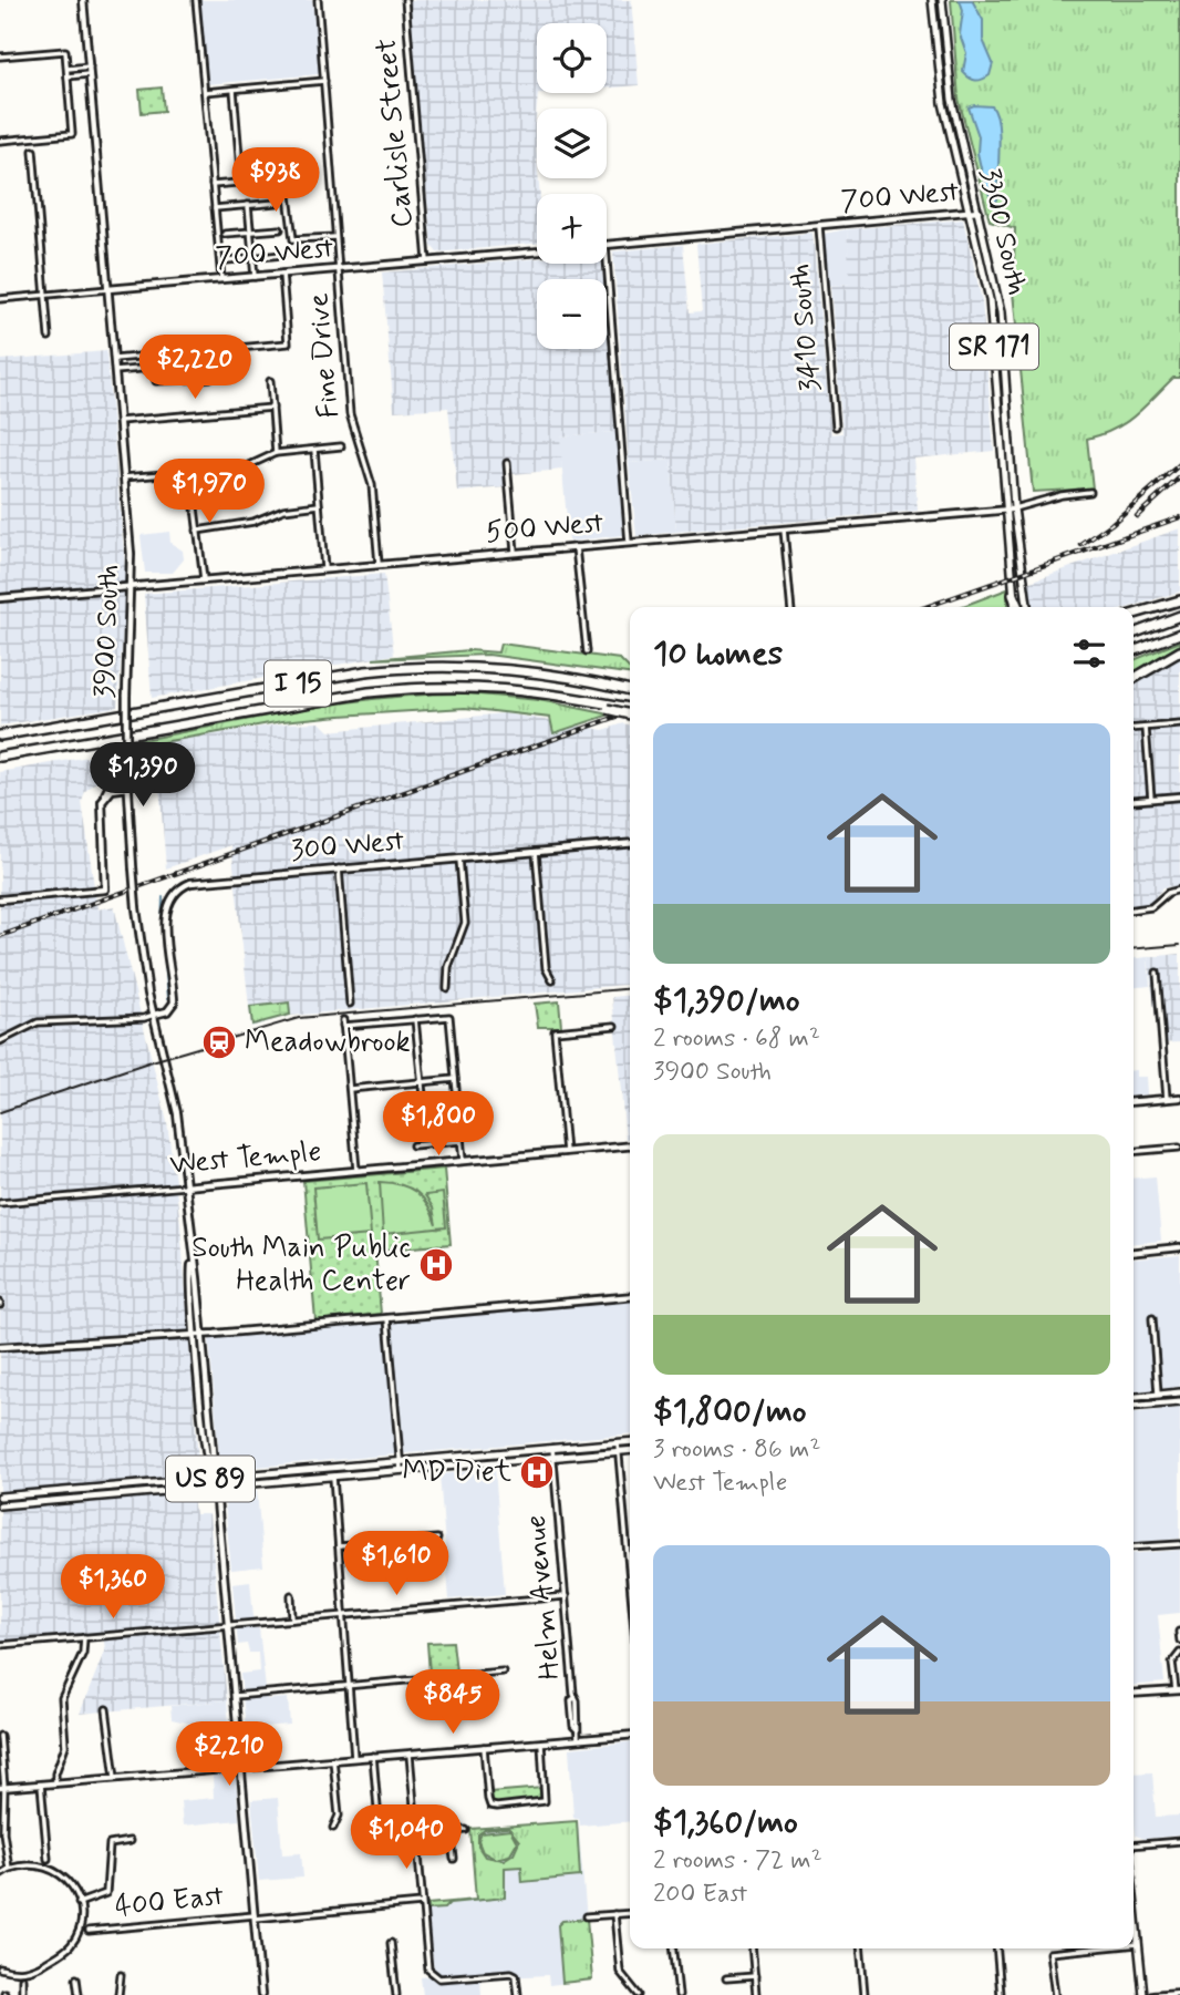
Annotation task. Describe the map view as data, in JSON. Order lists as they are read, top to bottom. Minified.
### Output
{"streets":{"highway":["I 15"],"main road":["3300 South","SR 171","US 89"],"street":["Carlisle Street","700 West","3410 South","Fine Drive","500 West","3900 South","300 West","West Temple","Helm Avenue","400 East"]},"crossings":[["Carlisle Street","700 West"],["700 West","3300 South"],["700 West","3410 South"],["700 West","Fine Drive"],["700 West","3900 South"],["3300 South","500 West"],["Fine Drive","500 West"],["500 West","3900 South"],["3900 South","300 West"],["3900 South","West Temple"],["3900 South","US 89"],["3900 South","400 East"],["US 89","Helm Avenue"]],"places":{"station":["Meadowbrook"],"hospital":["South Main Public Health Center","MD Diet"]},"page":{"map_buttons":["+","−"],"price":["$938","$2,220","$1,970","$1,390","$1,800","$1,610","$1,360","$845","$2,210","$1,040"],"heading":"10 homes","list":[{"name":"$1,390/mo","note":"2 rooms · 68 m² · 3900 South"},{"name":"$1,800/mo","note":"3 rooms · 86 m² · West Temple"},{"name":"$1,360/mo","note":"2 rooms · 72 m² · 200 East"}]}}
